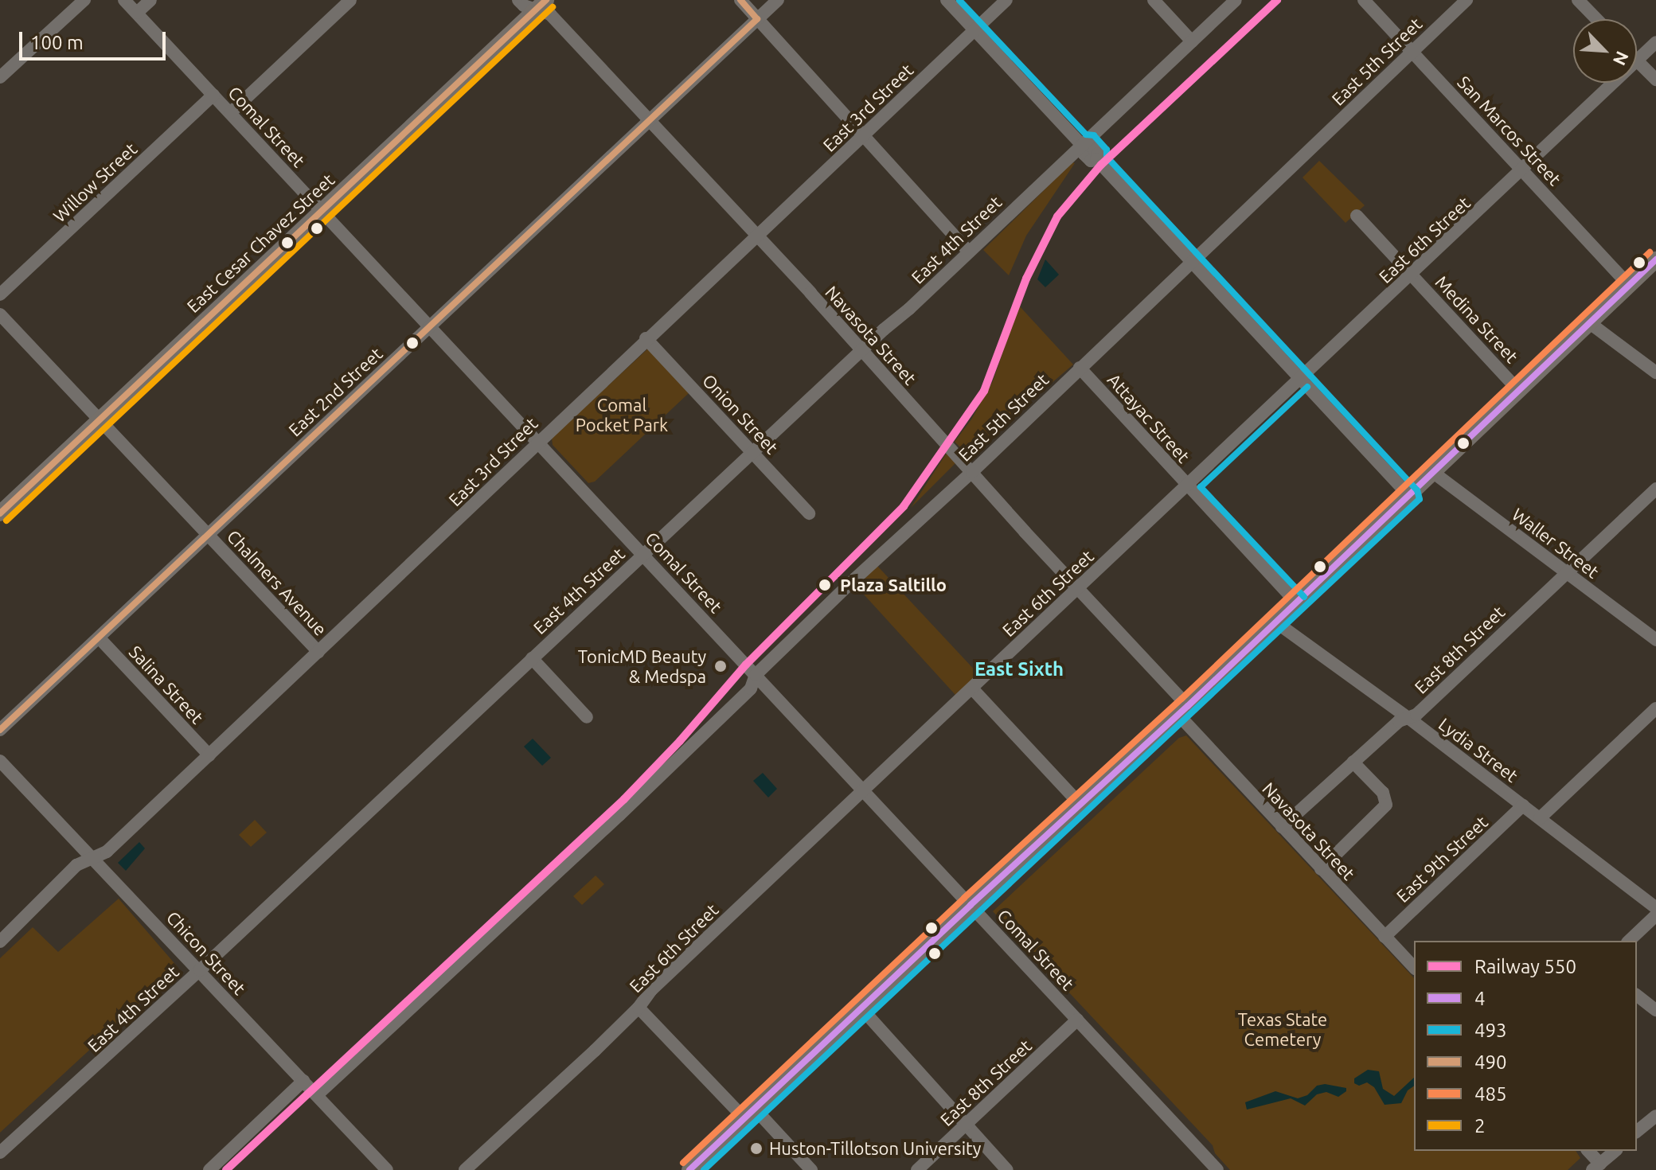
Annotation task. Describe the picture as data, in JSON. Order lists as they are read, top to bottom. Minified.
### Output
{"streets":{"main road":["East Cesar Chavez Street"],"street":["East 5th Street","East 3rd Street","Comal Street","San Marcos Street","Willow Street","East 4th Street","East 6th Street","Medina Street","Navasota Street","East 2nd Street","Onion Street","Attayac Street","Waller Street","Chalmers Avenue","East 8th Street","Salina Street","Lydia Street","East 9th Street","Chicon Street"]},"crossings":[["East 5th Street","Comal Street"],["East 5th Street","San Marcos Street"],["East 5th Street","Navasota Street"],["East 5th Street","Attayac Street"],["East 5th Street","Chicon Street"],["East 3rd Street","Comal Street"],["East 3rd Street","Navasota Street"],["East 3rd Street","Onion Street"],["East 3rd Street","Chalmers Avenue"],["East 3rd Street","Salina Street"],["East 3rd Street","Chicon Street"],["Comal Street","Willow Street"],["Comal Street","East 4th Street"],["Comal Street","East 6th Street"],["Comal Street","East Cesar Chavez Street"],["Comal Street","East 2nd Street"],["Comal Street","East 8th Street"],["San Marcos Street","East 6th Street"],["East 4th Street","Navasota Street"],["East 4th Street","Onion Street"],["East 4th Street","Chicon Street"],["East 6th Street","Medina Street"],["East 6th Street","Navasota Street"],["East 6th Street","Attayac Street"],["East Cesar Chavez Street","Navasota Street"],["East Cesar Chavez Street","Chalmers Avenue"],["Navasota Street","East 2nd Street"],["Navasota Street","East 8th Street"],["Navasota Street","East 9th Street"],["East 2nd Street","Chalmers Avenue"],["East 2nd Street","Salina Street"],["Waller Street","East 8th Street"],["East 8th Street","Lydia Street"],["Lydia Street","East 9th Street"]],"districts":["East Sixth"],"parks":["Comal Pocket Park","Texas State Cemetery"],"places":["Plaza Saltillo","TonicMD Beauty & Medspa","Huston-Tillotson University"],"lines":["rail line 550","transit line 493","transit line 490","transit line 2","transit line 485","transit line 4"],"legend":["Railway 550","4","493","490","485","2"],"scale_bar":"100 m","north":"bottom right"}
